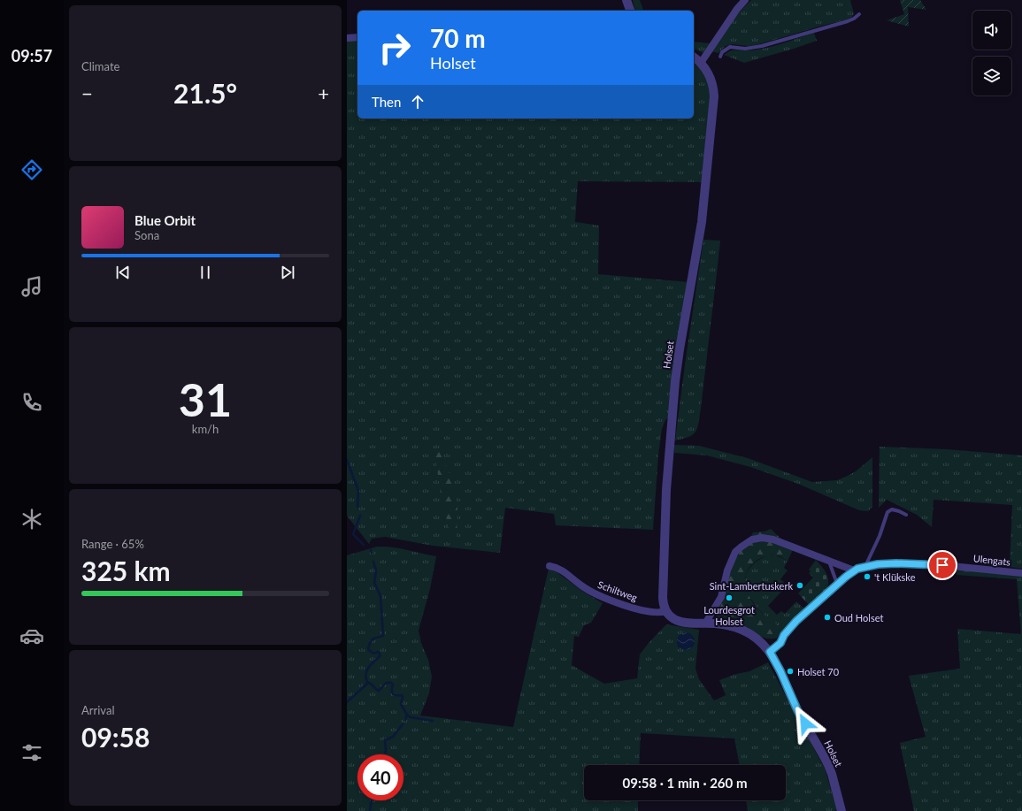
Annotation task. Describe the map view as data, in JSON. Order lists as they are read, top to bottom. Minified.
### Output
{"streets":{"street":["Holset","Ulengats","Schiltweg"]},"crossings":[["Holset","Schiltweg"]],"places":["'t Klükske","Sint-Lambertuskerk","Lourdesgrot Holset","Oud Holset","Holset 70"],"page":{"tabs":"09:57","tile":["Climate",["31","km/h"],["Range · 65%","325 km"],["Arrival","09:58"]],"turn":["70 m","Holset"],"heat":["−","21.5°","+"],"then":"Then","song":["Blue Orbit","Sona"],"limit":"40","trip":"09:58 · 1 min · 260 m"}}
